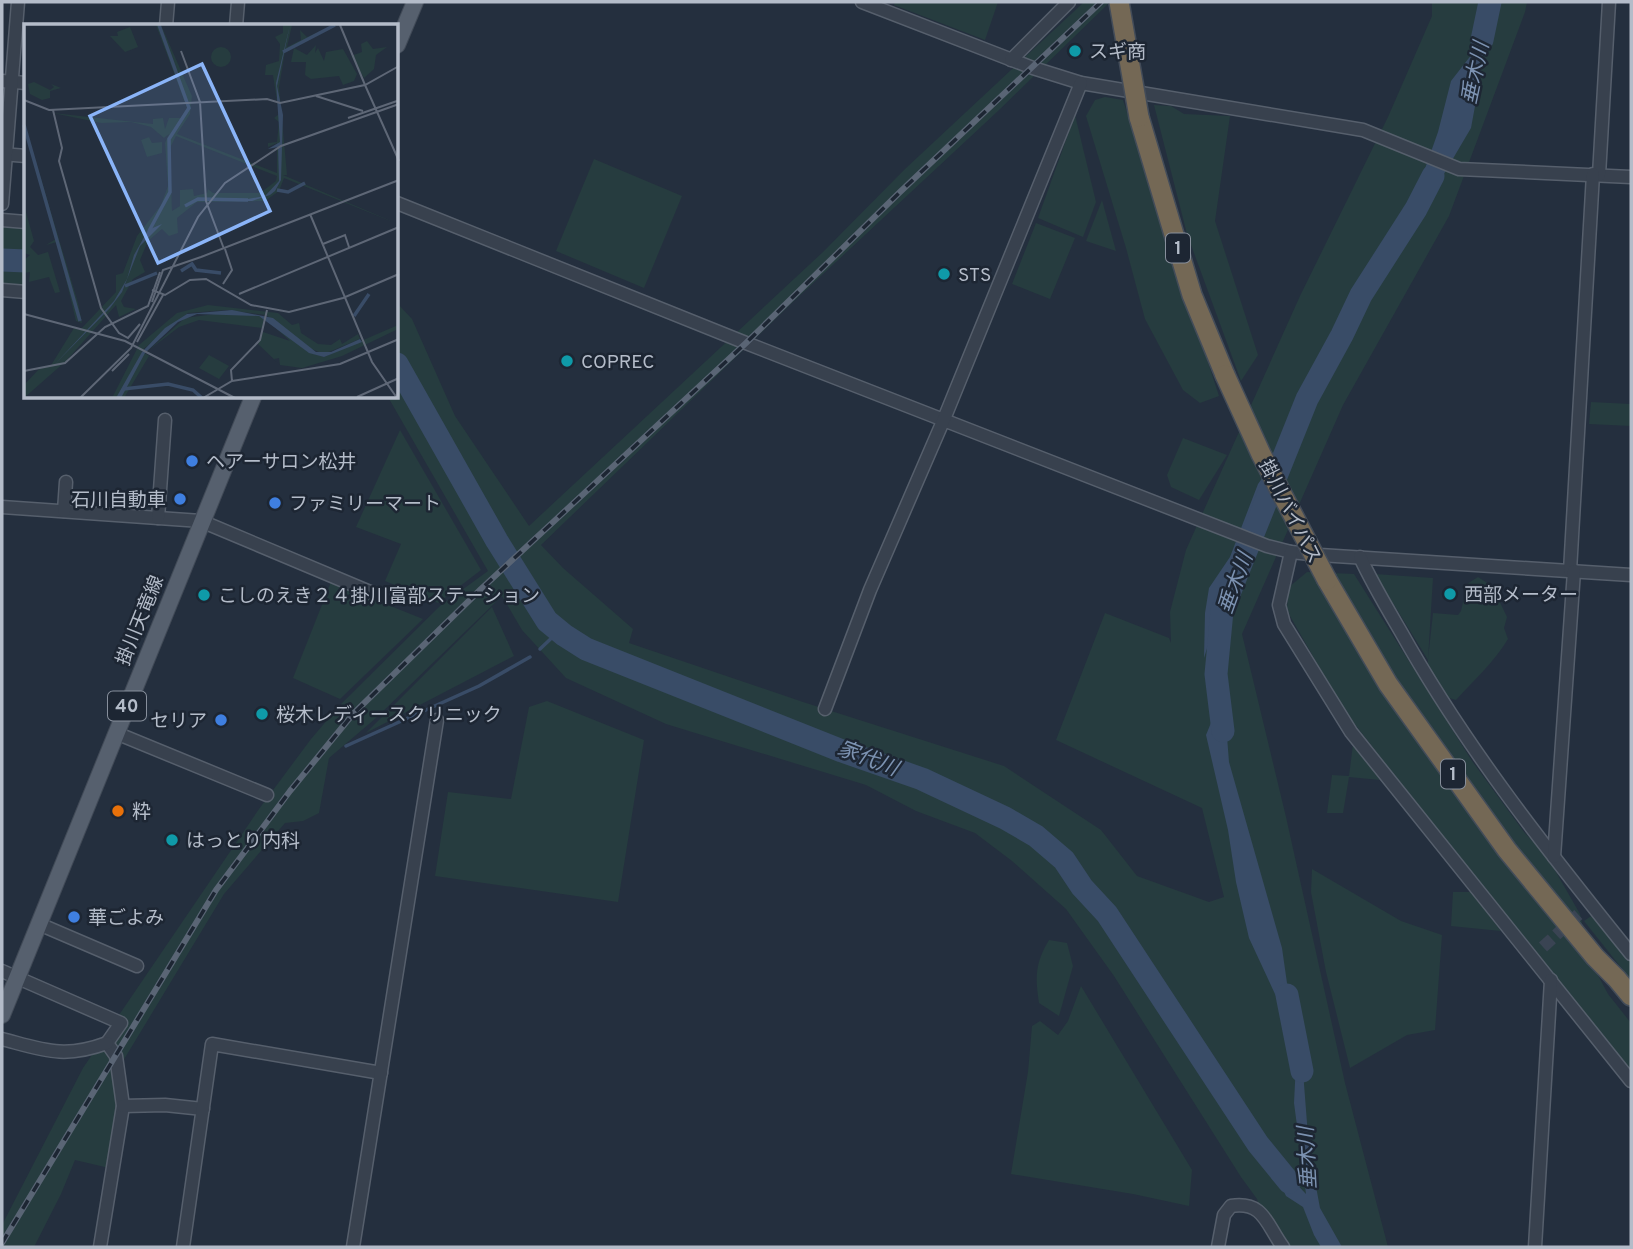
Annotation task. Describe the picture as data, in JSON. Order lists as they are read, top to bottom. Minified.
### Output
{"streets":{"highway":["1","掛川バイパス"],"main road":["掛川天竜線","40"]},"crossings":[["1","掛川バイパス"]],"water":["垂木川","家代川"],"places":["スギ商","STS","COPREC","ヘアーサロン松井","石川自動車","ファミリーマート","西部メーター","こしのえき２４掛川富部ステーション","桜木レディースクリニック","セリア","粋","はっとり内科","華ごよみ"]}
